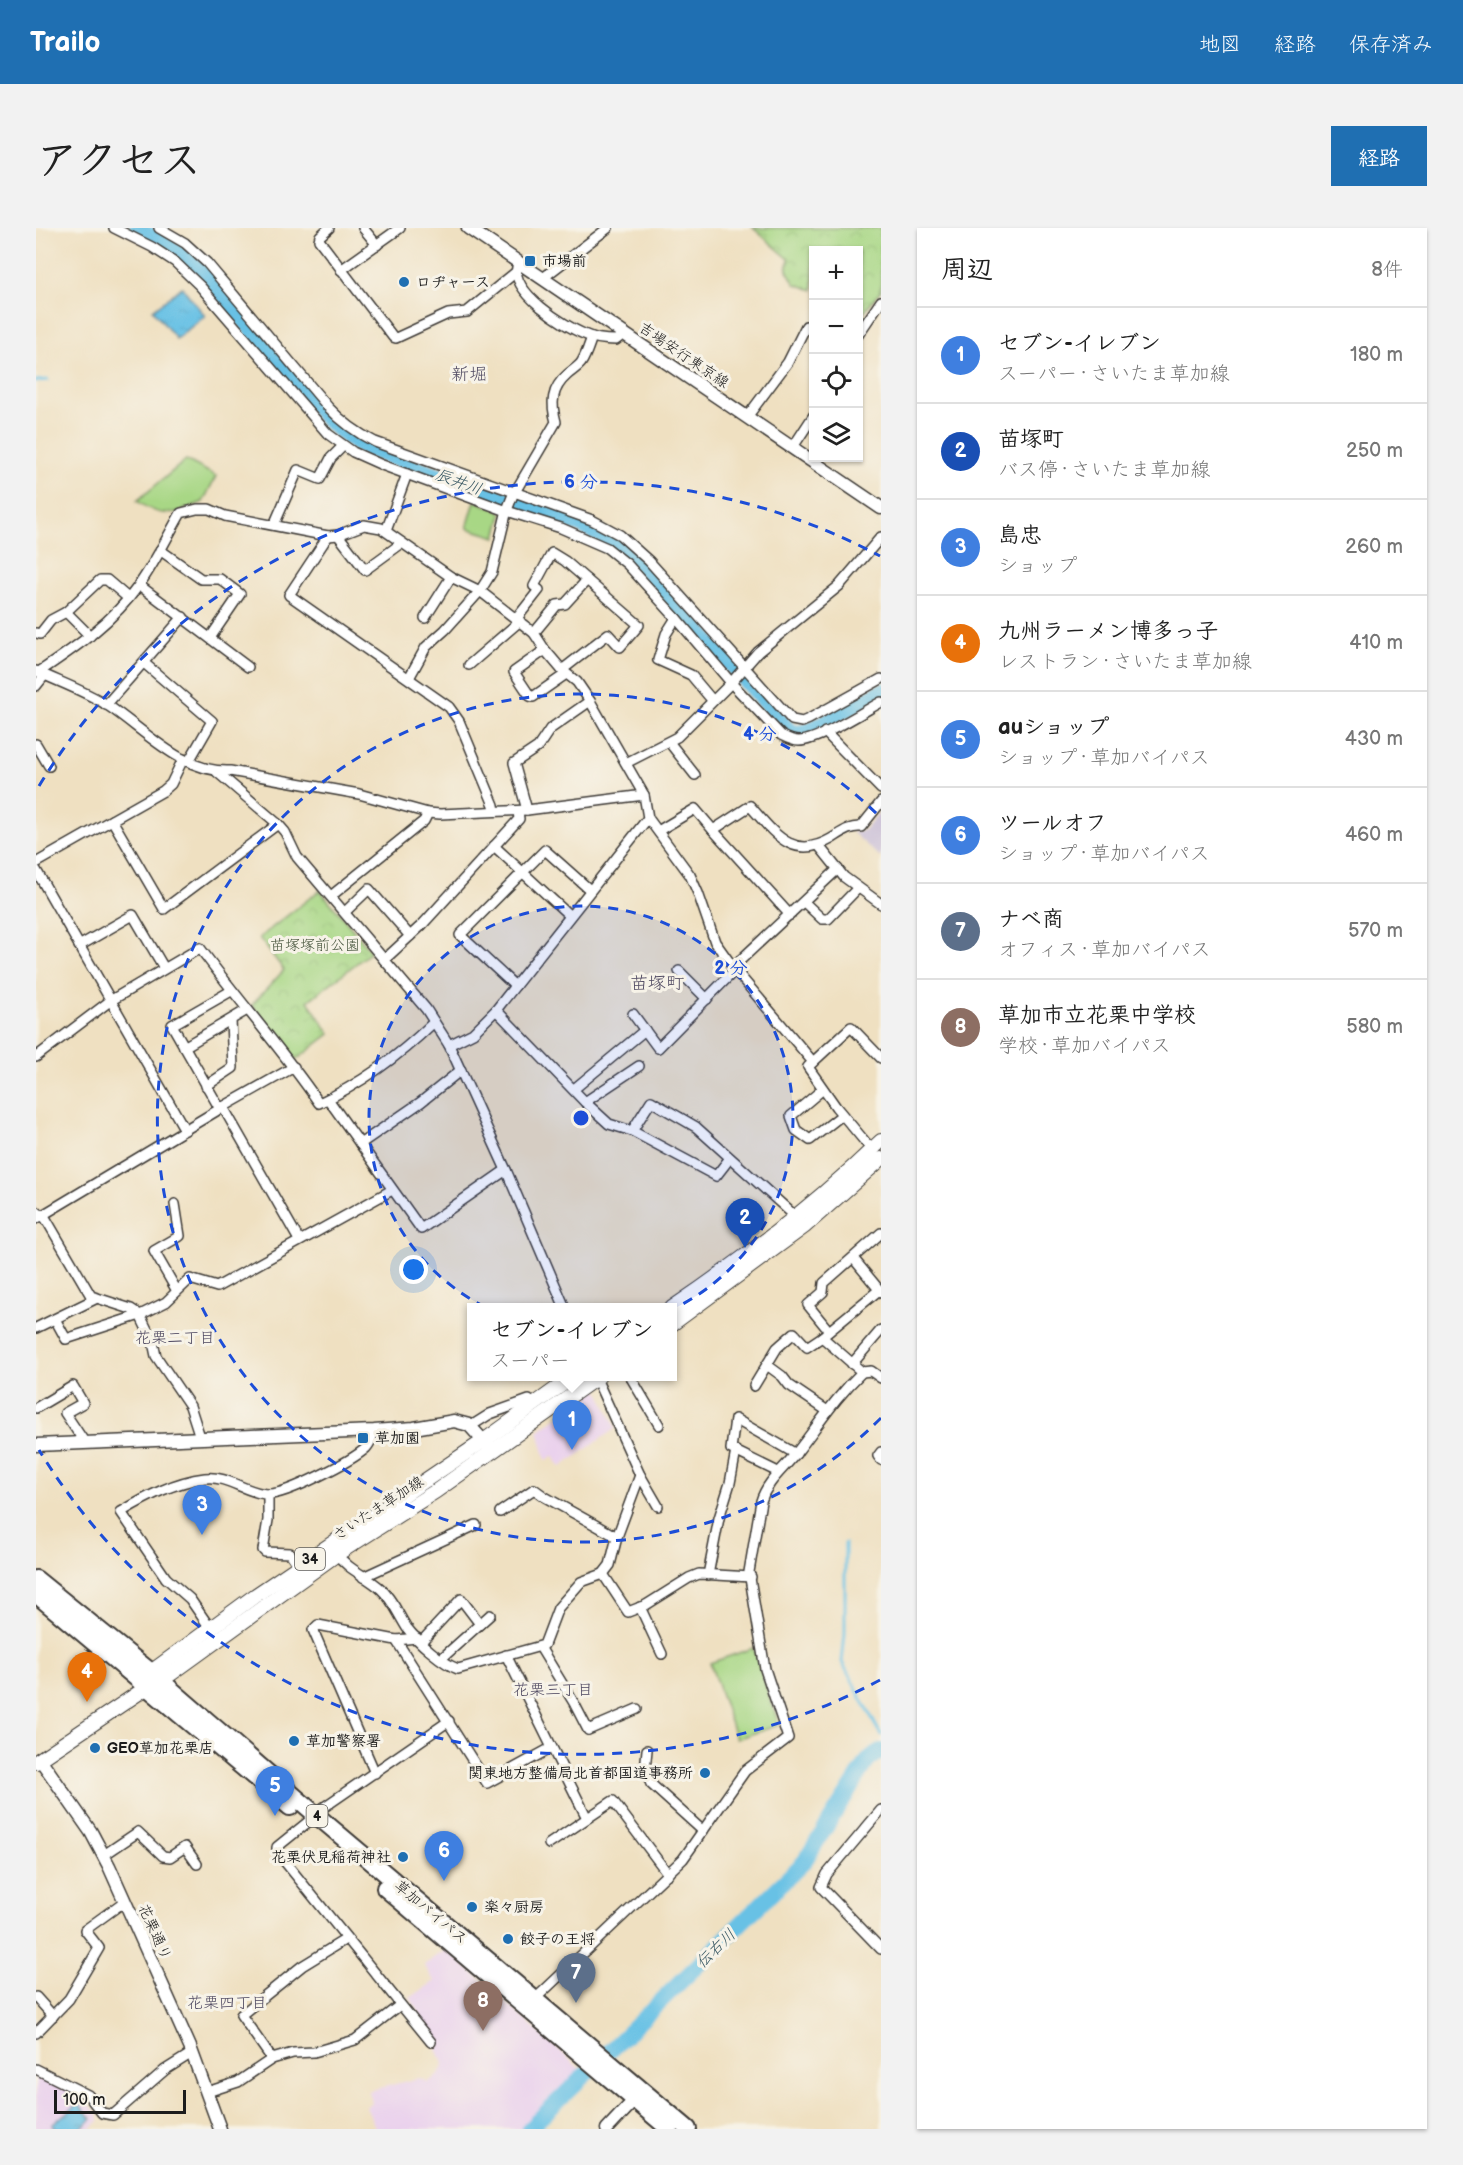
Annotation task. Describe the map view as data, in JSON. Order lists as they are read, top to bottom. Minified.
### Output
{"streets":{"highway":["4","草加バイパス"],"main road":["さいたま草加線","34"],"street":["吉場安行東京線","花栗通り"]},"crossings":[["さいたま草加線","草加バイパス"],["さいたま草加線","花栗通り"]],"districts":["新堀","苗塚町","花栗二丁目","花栗三丁目","花栗四丁目"],"water":["辰井川","伝右川"],"parks":["苗塚塚前公園"],"places":{"transit":["市場前","草加園"],"other":["ロヂャース","草加警察署","GEO草加花栗店","関東地方整備局北首都国道事務所","花栗伏見稲荷神社","楽々厨房","餃子の王将"]},"scale_bar":"100 m","page":{"header":"Trailo","nav":["地図","経路","保存済み"],"title":"アクセス","buttons":"経路","heading":["周辺","8件"],"map_buttons":["+","−"],"list":[{"mark":"1","name":"セブン-イレブン","note":"スーパー · さいたま草加線","value":"180 m"},{"mark":"2","name":"苗塚町","note":"バス停 · さいたま草加線","value":"250 m"},{"mark":"3","name":"島忠","note":"ショップ","value":"260 m"},{"mark":"4","name":"九州ラーメン博多っ子","note":"レストラン · さいたま草加線","value":"410 m"},{"mark":"5","name":"auショップ","note":"ショップ · 草加バイパス","value":"430 m"},{"mark":"6","name":"ツールオフ","note":"ショップ · 草加バイパス","value":"460 m"},{"mark":"7","name":"ナベ商","note":"オフィス · 草加バイパス","value":"570 m"},{"mark":"8","name":"草加市立花栗中学校","note":"学校 · 草加バイパス","value":"580 m"}],"pins":["2","1","3","4","5","6","7","8"],"popup":["セブン-イレブン","スーパー"],"scale":"100 m"},"rings":["6 分","4 分","2 分"]}
